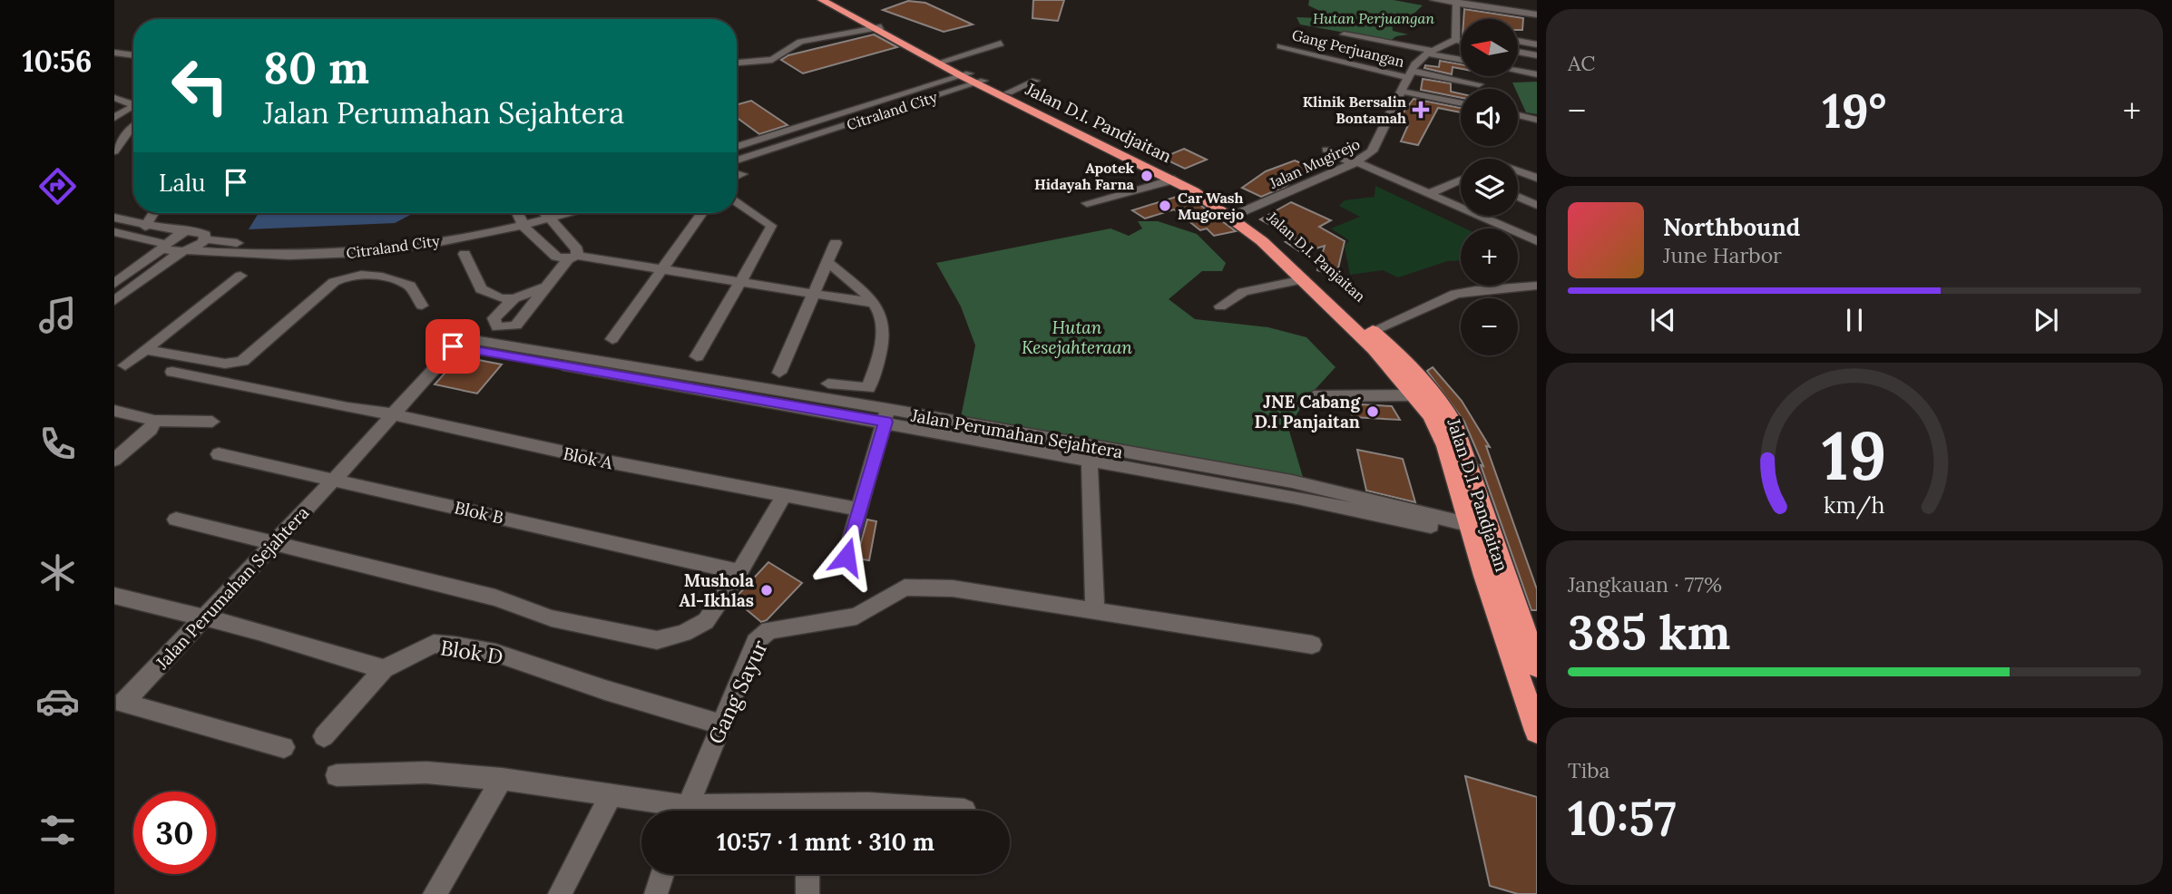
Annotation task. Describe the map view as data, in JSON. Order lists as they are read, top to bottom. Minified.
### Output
{"streets":{"highway":["Jalan D.I. Pandjaitan","Jalan D.I. Panjaitan"],"street":["Gang Perjuangan","Citraland City","Jalan Mugirejo","Jalan Perumahan Sejahtera","Blok A","Blok B","Blok D","Gang Sayur"]},"crossings":[["Gang Perjuangan","Jalan Mugirejo"],["Citraland City","Jalan D.I. Pandjaitan"],["Citraland City","Jalan D.I. Panjaitan"],["Jalan D.I. Pandjaitan","Jalan Mugirejo"],["Jalan D.I. Pandjaitan","Jalan D.I. Panjaitan"],["Jalan D.I. Pandjaitan","Jalan Perumahan Sejahtera"],["Jalan Mugirejo","Jalan D.I. Panjaitan"],["Jalan D.I. Panjaitan","Jalan Perumahan Sejahtera"],["Jalan Perumahan Sejahtera","Blok A"],["Jalan Perumahan Sejahtera","Blok B"],["Blok D","Gang Sayur"]],"parks":["Hutan Perjuangan","Hutan Kesejahteraan"],"places":{"health":["Klinik Bersalin Bontamah"],"other":["Apotek Hidayah Farna","Car Wash Mugorejo","JNE Cabang D.I Panjaitan","Mushola Al-Ikhlas"]},"north":"left","page":{"tabs":"10:56","tile":["AC",["Jangkauan · 77%","385 km"],["Tiba","10:57"]],"map_buttons":["+","−"],"turn":["80 m","Jalan Perumahan Sejahtera"],"heat":["−","19°","+"],"then":"Lalu","song":["Northbound","June Harbor"],"limit":"30","trip":"10:57 · 1 mnt · 310 m","gauge":["19","km/h"]}}
